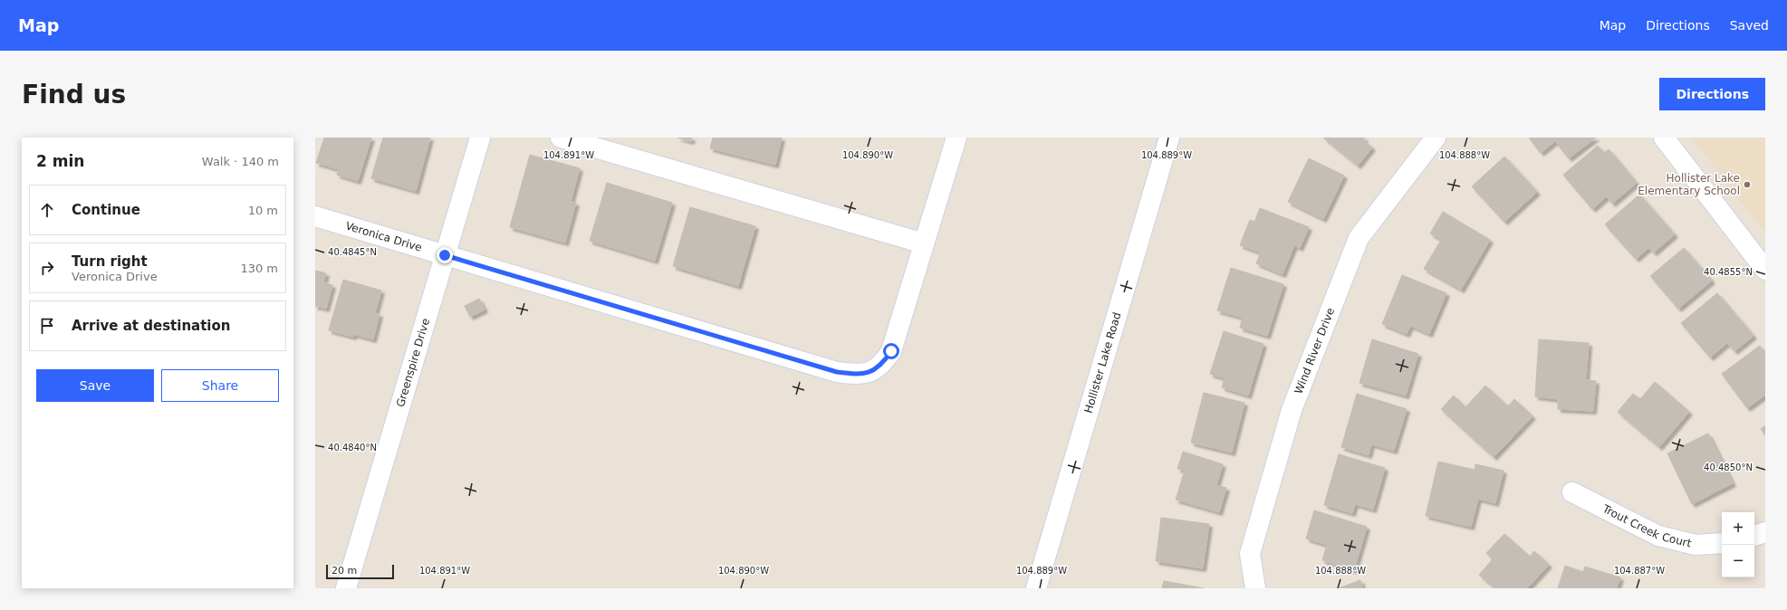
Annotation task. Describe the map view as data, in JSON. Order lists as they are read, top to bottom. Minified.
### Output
{"streets":{"street":["Veronica Drive","Wind River Drive","Greenspire Drive","Hollister Lake Road","Trout Creek Court"]},"crossings":[["Veronica Drive","Greenspire Drive"]],"places":["Hollister Lake Elementary School"],"scale_bar":"20 m","page":{"header":"Map","nav":["Map","Directions","Saved"],"buttons":["Directions",["Save","Share"]],"title":"Find us","heading":["2 min","Walk · 140 m"],"list":[["Continue","10 m"],["Turn right","Veronica Drive","130 m"],"Arrive at destination"],"map_buttons":["+","−"],"scale":"20 m"},"coordinates":["104.891°W","104.890°W","104.889°W","104.888°W","40.4845°N","40.4855°N","40.4840°N","40.4850°N","104.887°W"]}
